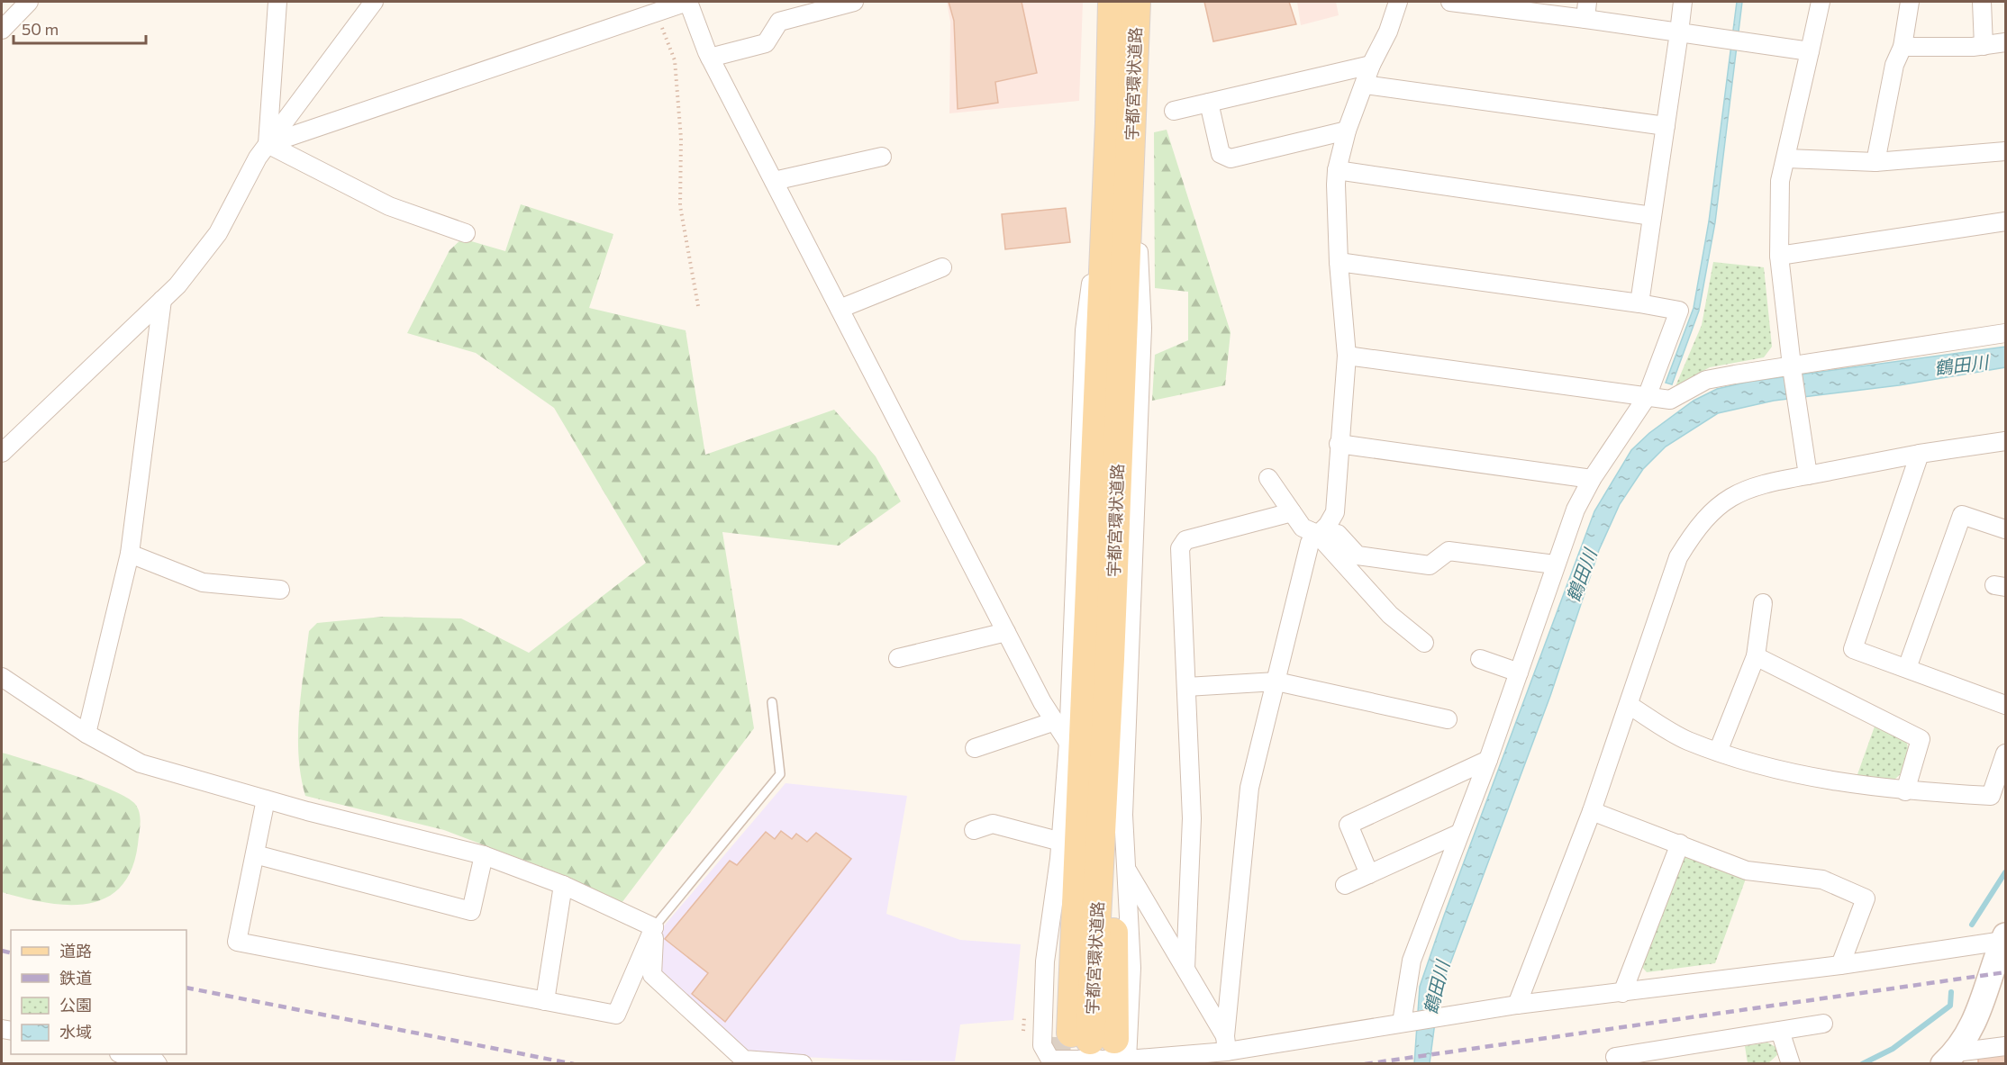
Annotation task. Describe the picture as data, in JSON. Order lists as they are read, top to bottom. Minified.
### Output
{"streets":{"main road":["宇都宮環状道路"]},"water":["鶴田川"],"legend":["道路","鉄道","公園","水域"],"scale_bar":"50 m"}
